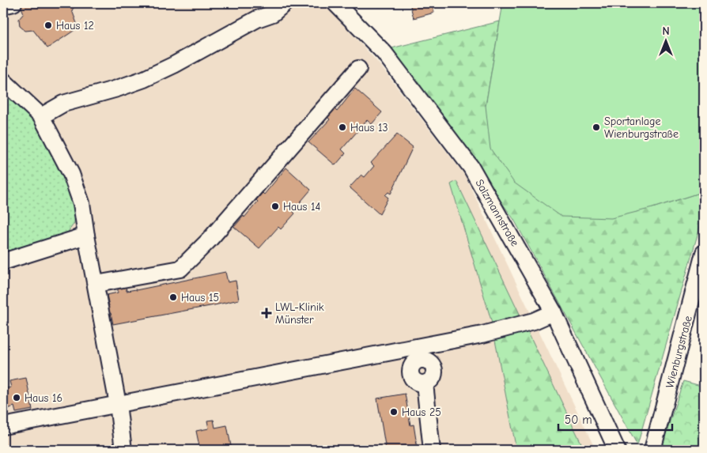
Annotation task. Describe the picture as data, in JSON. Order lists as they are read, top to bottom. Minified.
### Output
{"streets":{"street":["Salzmannstraße","Wienburgstraße"]},"places":{"other":["Haus 12","Haus 13","Sportanlage Wienburgstraße","Haus 14","Haus 15","Haus 16","Haus 25"],"health":["LWL-Klinik Münster"]},"scale_bar":"50 m","north":"top"}
